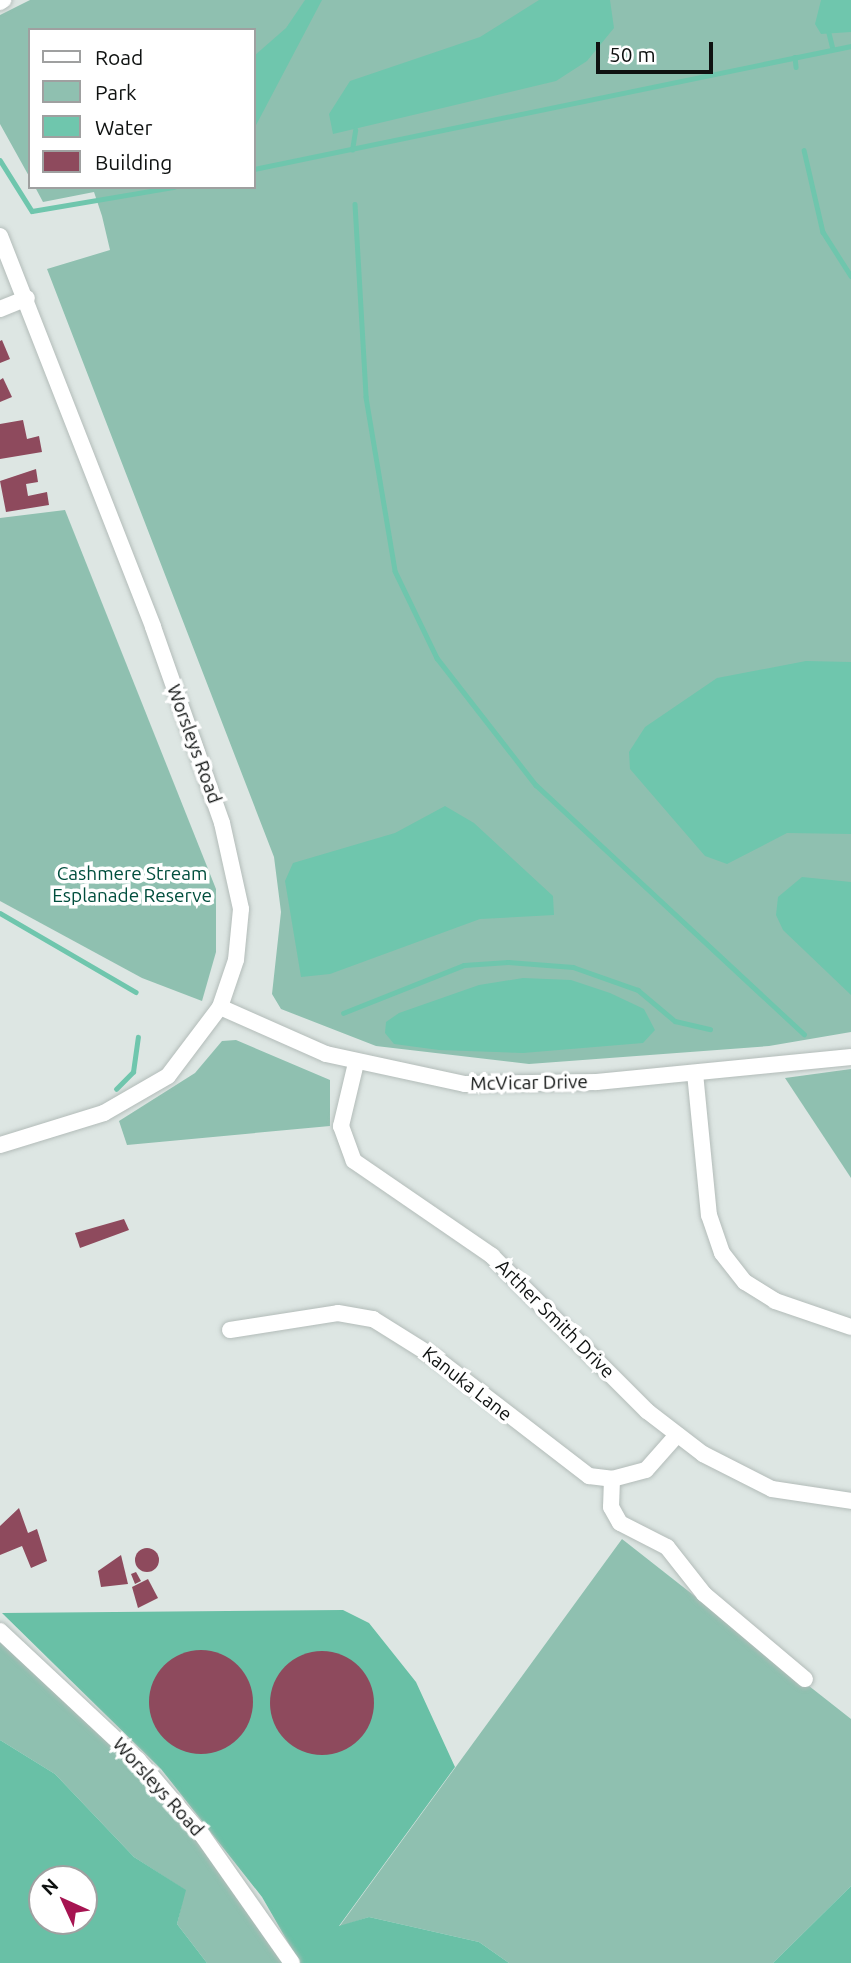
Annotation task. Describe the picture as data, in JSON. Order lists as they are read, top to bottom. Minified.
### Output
{"streets":{"street":["Worsleys Road","McVicar Drive","Arther Smith Drive","Kanuka Lane"]},"crossings":[["Worsleys Road","McVicar Drive"],["McVicar Drive","Arther Smith Drive"],["Arther Smith Drive","Kanuka Lane"]],"parks":["Cashmere Stream Esplanade Reserve"],"legend":["Road","Park","Water","Building"],"scale_bar":"50 m","north":"top left"}
